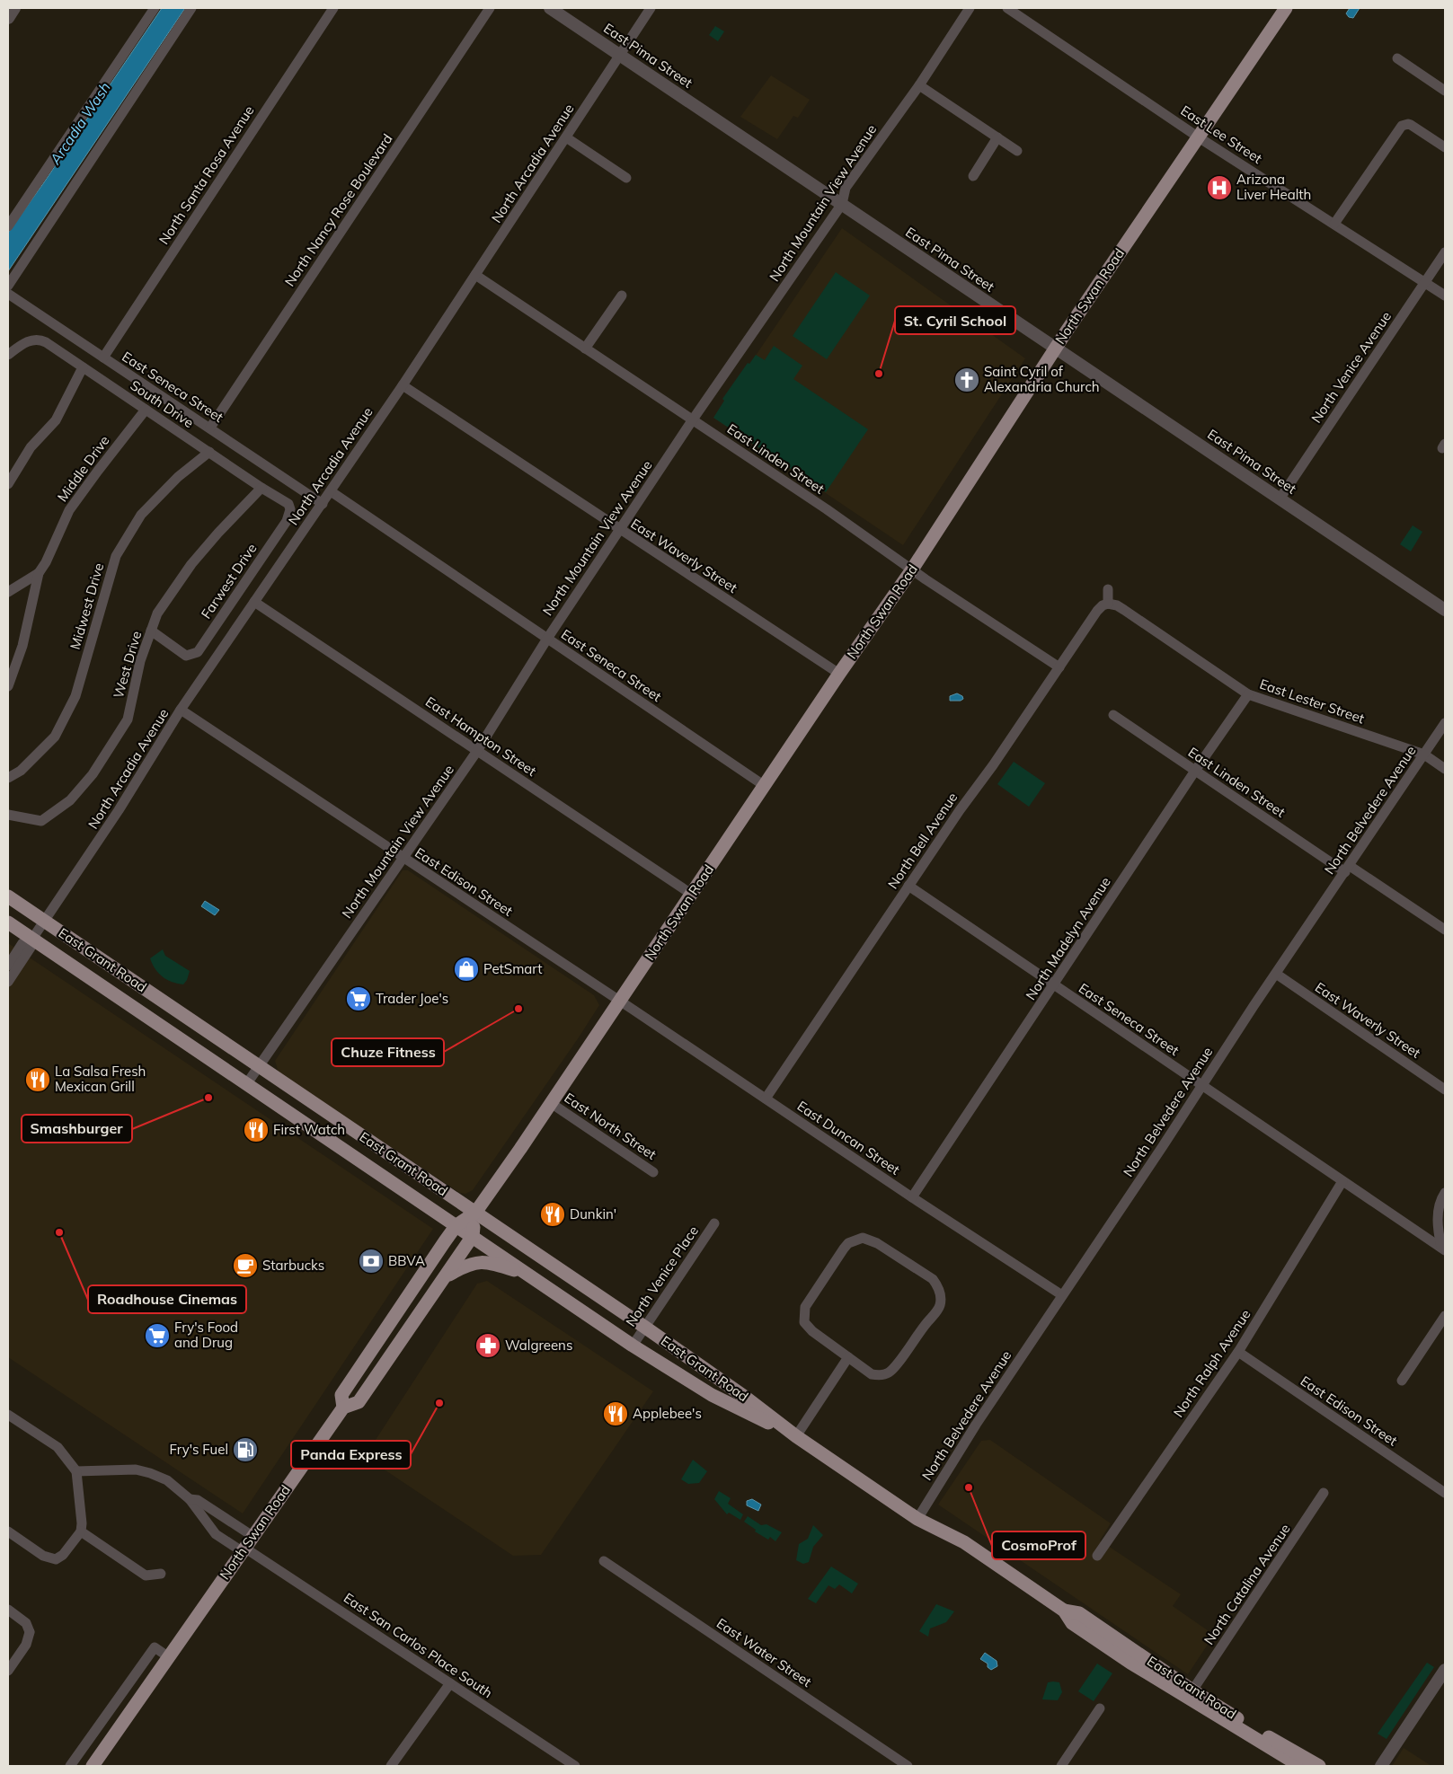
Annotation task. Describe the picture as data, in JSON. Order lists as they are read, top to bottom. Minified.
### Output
{"streets":{"main road":["North Swan Road","East Grant Road"],"street":["East Pima Street","East Lee Street","North Arcadia Avenue","North Santa Rosa Avenue","North Mountain View Avenue","North Nancy Rose Boulevard","North Venice Avenue","East Seneca Street","South Drive","East Linden Street","Middle Drive","East Waverly Street","Farwest Drive","Midwest Drive","West Drive","East Lester Street","East Hampton Street","North Belvedere Avenue","North Bell Avenue","East Edison Street","North Madelyn Avenue","East North Street","East Duncan Street","North Venice Place","North Ralph Avenue","North Catalina Avenue","East San Carlos Place South","East Water Street"]},"crossings":[["East Pima Street","North Arcadia Avenue"],["East Pima Street","North Mountain View Avenue"],["East Pima Street","North Swan Road"],["East Pima Street","North Venice Avenue"],["East Lee Street","North Swan Road"],["East Lee Street","North Venice Avenue"],["North Arcadia Avenue","East Seneca Street"],["North Arcadia Avenue","East Linden Street"],["North Arcadia Avenue","East Waverly Street"],["North Arcadia Avenue","East Hampton Street"],["North Arcadia Avenue","East Edison Street"],["North Arcadia Avenue","East Grant Road"],["North Santa Rosa Avenue","East Seneca Street"],["North Mountain View Avenue","East Seneca Street"],["North Mountain View Avenue","East Linden Street"],["North Mountain View Avenue","East Waverly Street"],["North Mountain View Avenue","East Hampton Street"],["North Mountain View Avenue","East Edison Street"],["North Mountain View Avenue","East Grant Road"],["North Nancy Rose Boulevard","East Seneca Street"],["North Swan Road","East Seneca Street"],["North Swan Road","East Linden Street"],["North Swan Road","East Waverly Street"],["North Swan Road","East Hampton Street"],["North Swan Road","East Edison Street"],["North Swan Road","East Grant Road"],["North Swan Road","East North Street"],["North Swan Road","East Duncan Street"],["North Swan Road","East San Carlos Place South"],["East Seneca Street","North Belvedere Avenue"],["East Seneca Street","North Bell Avenue"],["East Seneca Street","North Madelyn Avenue"],["East Seneca Street","North Ralph Avenue"],["South Drive","Middle Drive"],["South Drive","Farwest Drive"],["South Drive","Midwest Drive"],["South Drive","West Drive"],["East Linden Street","North Belvedere Avenue"],["East Linden Street","North Bell Avenue"],["East Linden Street","North Madelyn Avenue"],["East Waverly Street","North Belvedere Avenue"],["Farwest Drive","West Drive"],["East Lester Street","North Belvedere Avenue"],["East Lester Street","North Bell Avenue"],["East Lester Street","North Madelyn Avenue"],["North Belvedere Avenue","East Grant Road"],["North Belvedere Avenue","East Duncan Street"],["North Bell Avenue","East Duncan Street"],["East Edison Street","East Duncan Street"],["East Edison Street","North Ralph Avenue"],["North Madelyn Avenue","East Duncan Street"],["East Grant Road","North Venice Place"],["East Grant Road","North Catalina Avenue"]],"water":["Arcadia Wash"],"places":{"hospital":["Arizona Liver Health"],"other":["St. Cyril School","Chuze Fitness","Smashburger","Roadhouse Cinemas","Panda Express","CosmoProf"],"church":["Saint Cyril of Alexandria Church"],"shop":["PetSmart"],"supermarket":["Trader Joe's","Fry's Food and Drug"],"restaurant":["La Salsa Fresh Mexican Grill","First Watch","Dunkin'","Applebee's"],"bank":["BBVA"],"cafe":["Starbucks"],"pharmacy":["Walgreens"],"fuel station":["Fry's Fuel"]}}
